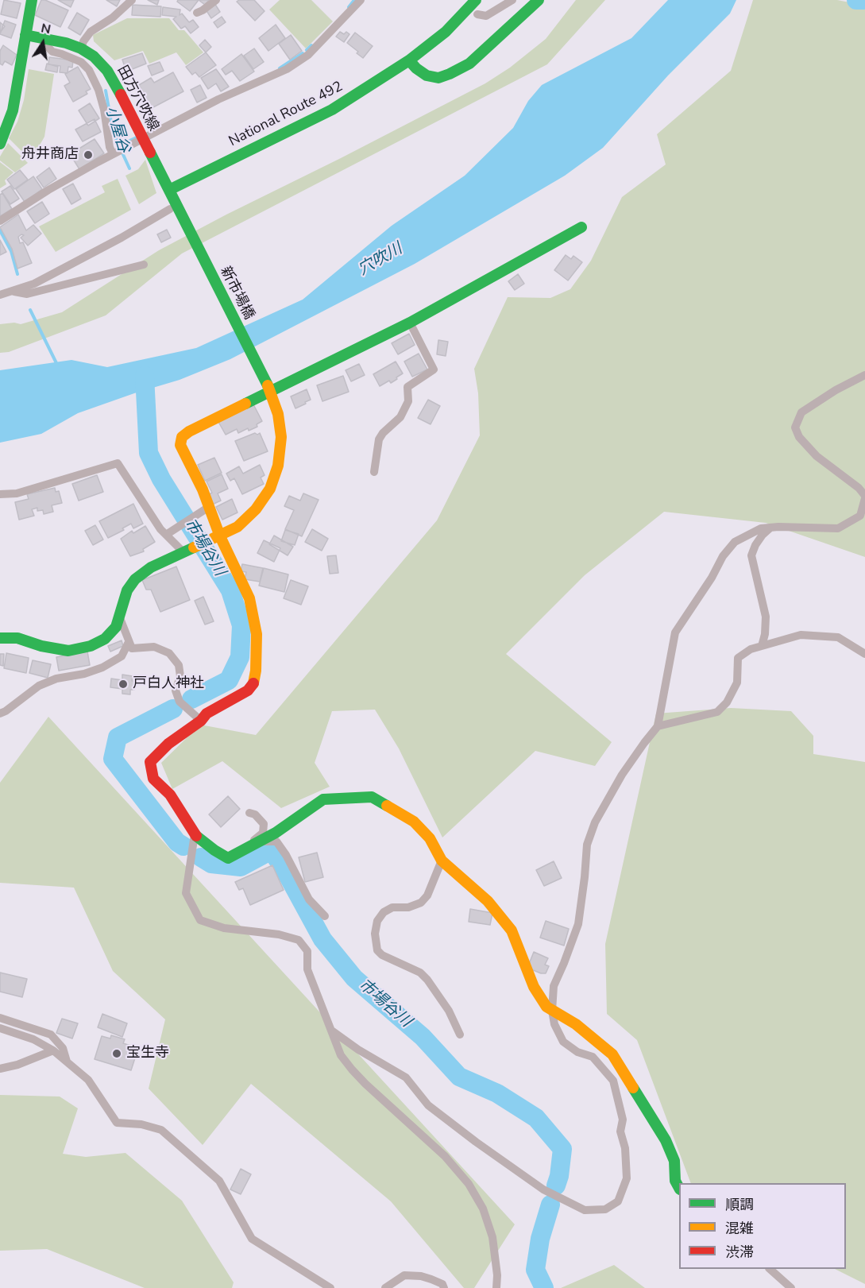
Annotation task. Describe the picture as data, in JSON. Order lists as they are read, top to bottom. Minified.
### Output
{"streets":{"main road":["田方穴吹線","National Route 492","新市場橋"]},"crossings":[["田方穴吹線","National Route 492"],["田方穴吹線","新市場橋"]],"water":["小屋谷","穴吹川","市場谷川"],"places":["舟井商店","戸白人神社","宝生寺"],"legend":["順調","混雑","渋滞"],"north":"top"}
